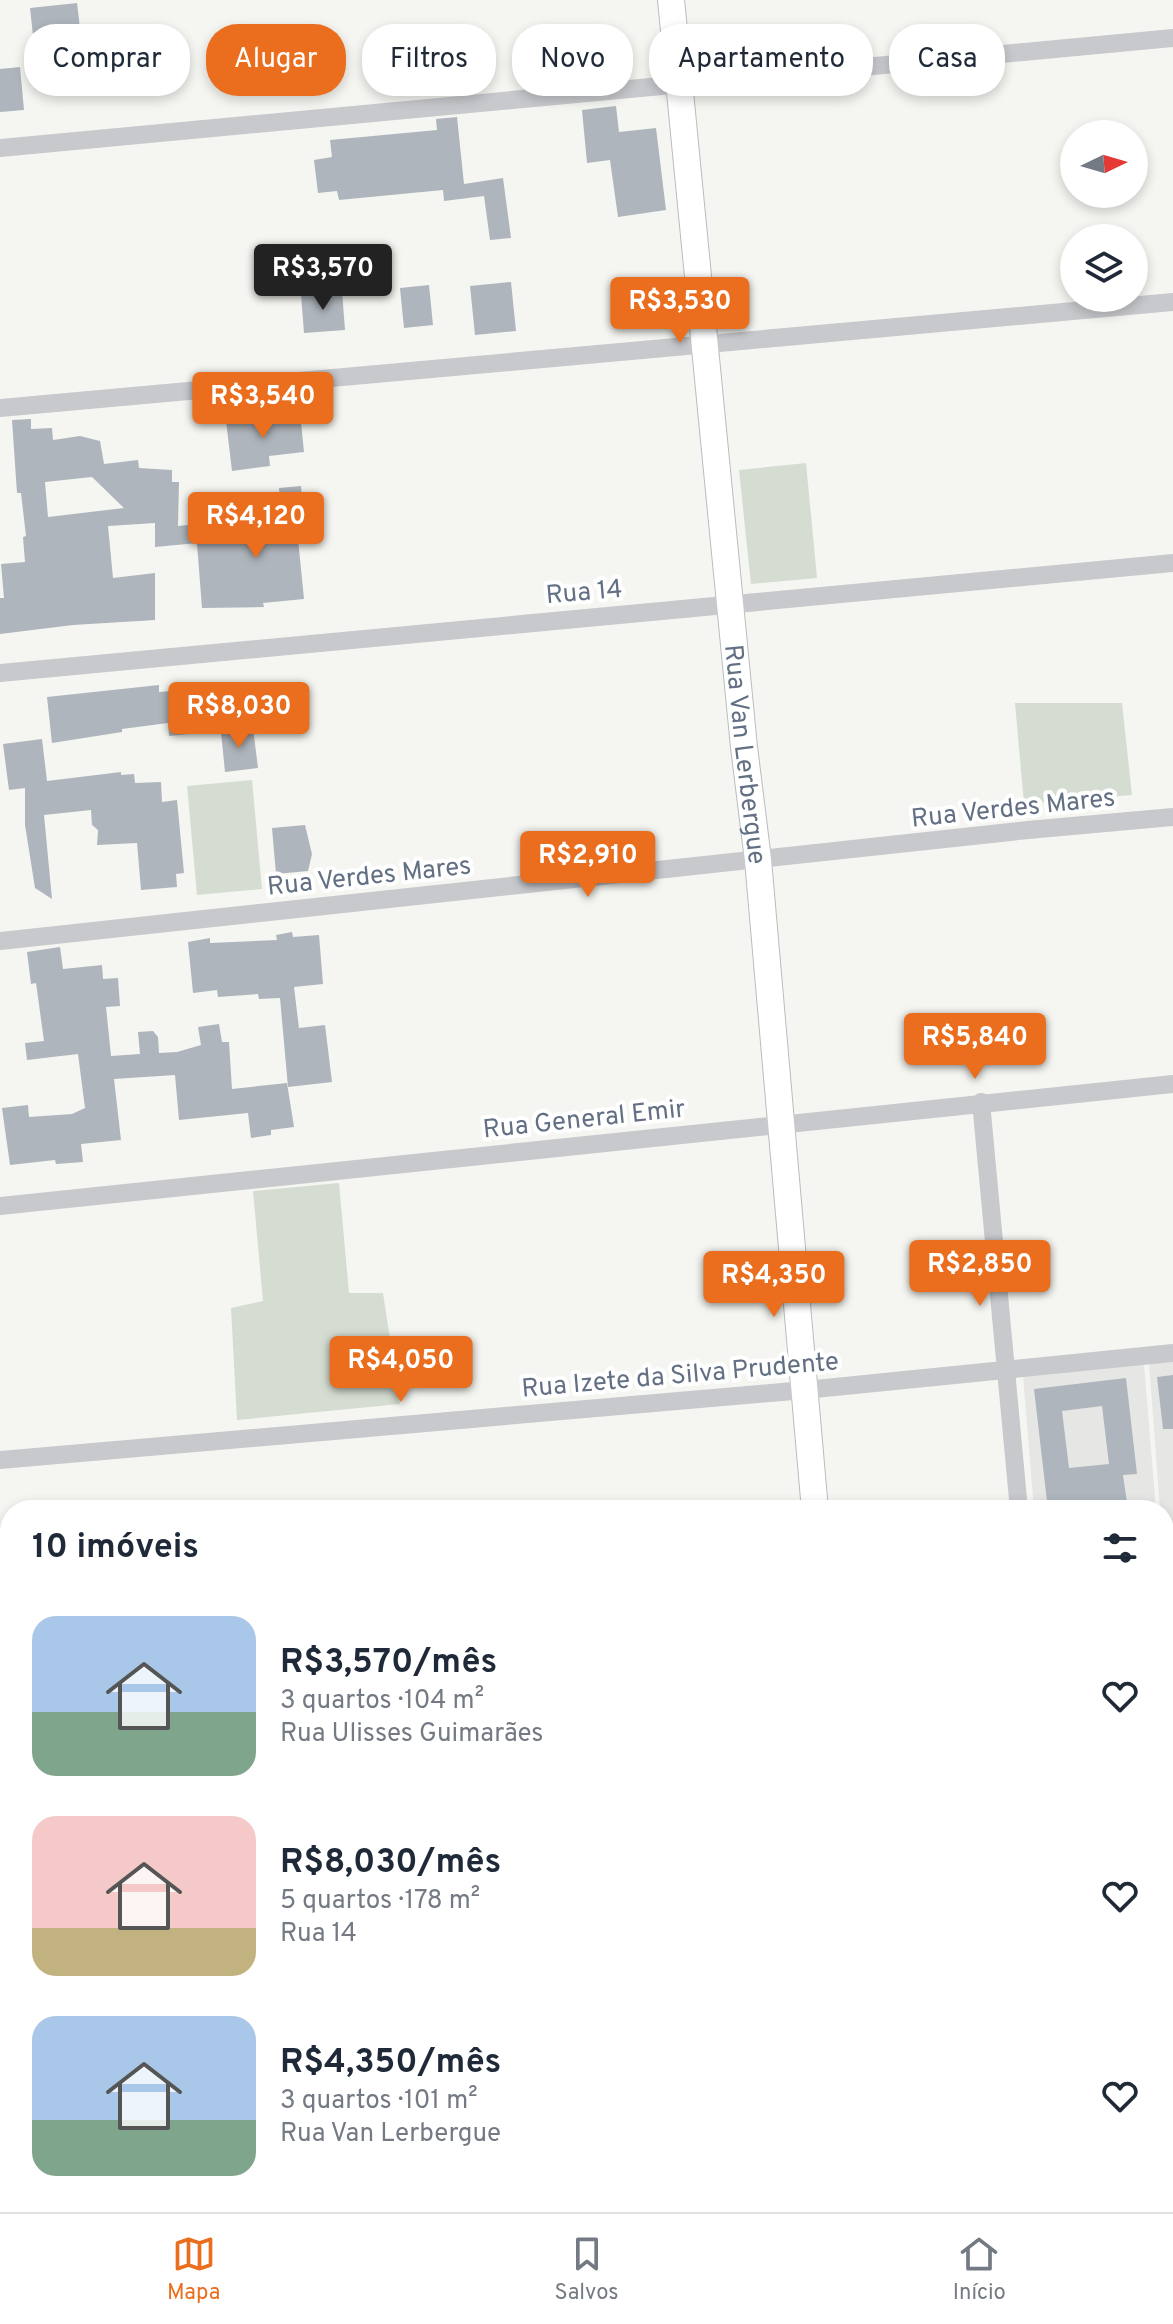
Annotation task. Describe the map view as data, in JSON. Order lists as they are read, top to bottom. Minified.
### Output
{"streets":{"street":["Rua 14","Rua Van Lerbergue","Rua Verdes Mares","Rua General Emir","Rua Izete da Silva Prudente"]},"crossings":[["Rua 14","Rua Van Lerbergue"],["Rua Van Lerbergue","Rua Verdes Mares"],["Rua Van Lerbergue","Rua General Emir"],["Rua Van Lerbergue","Rua Izete da Silva Prudente"]],"north":"right","page":{"chip":["Comprar","Alugar","Filtros","Novo","Apartamento","Casa"],"price":["R$3,570","R$3,530","R$3,540","R$4,120","R$8,030","R$2,910","R$5,840","R$2,850","R$4,350","R$4,050"],"heading":"10 imóveis","list":[{"name":"R$3,570/mês","note":"3 quartos · 104 m² · Rua Ulisses Guimarães"},{"name":"R$8,030/mês","note":"5 quartos · 178 m² · Rua 14"},{"name":"R$4,350/mês","note":"3 quartos · 101 m² · Rua Van Lerbergue"}],"tabs":["Mapa","Salvos","Início"]}}
